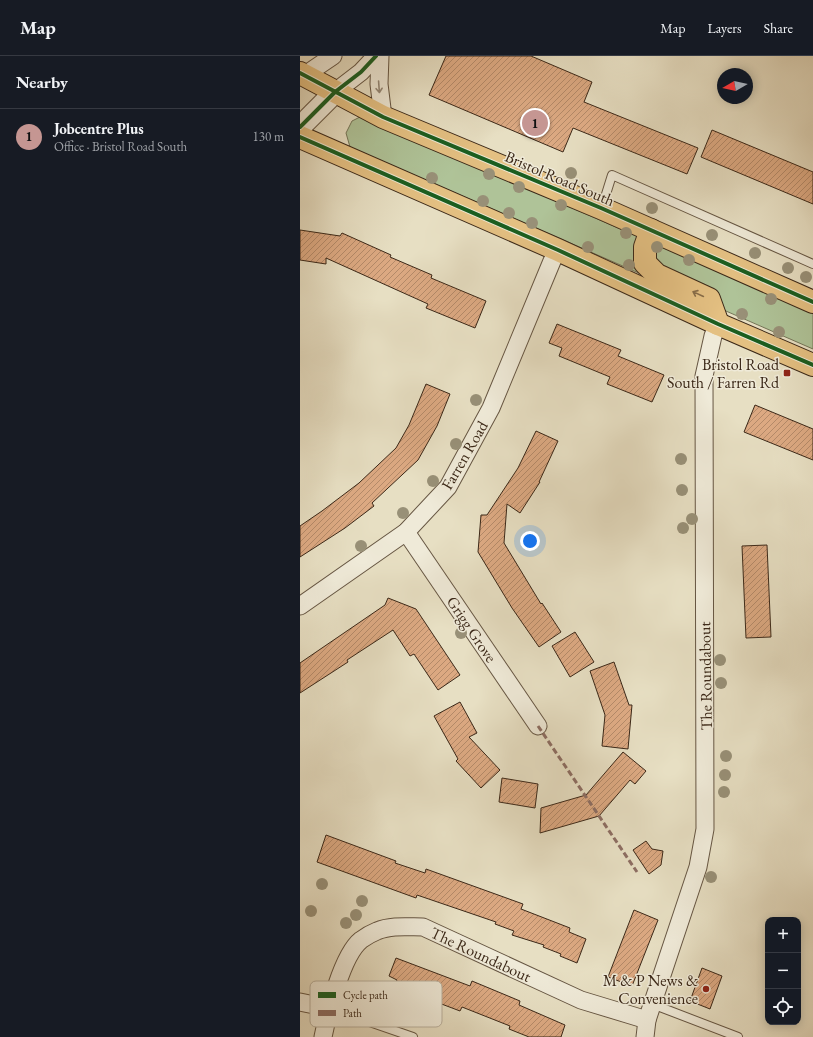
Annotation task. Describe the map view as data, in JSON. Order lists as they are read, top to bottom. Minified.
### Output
{"streets":{"highway":["Bristol Road South"],"street":["Farren Road","Grigg Grove","The Roundabout"]},"crossings":[["Farren Road","Grigg Grove"]],"places":{"transit":["Bristol Road South / Farren Rd"],"other":["M & P News & Convenience"]},"legend":["Cycle path","Path"],"north":"left","page":{"header":"Map","nav":["Map","Layers","Share"],"heading":"Nearby","list":[{"mark":"1","name":"Jobcentre Plus","note":"Office · Bristol Road South","value":"130 m"}],"pins":"1","map_buttons":["+","−"]}}
